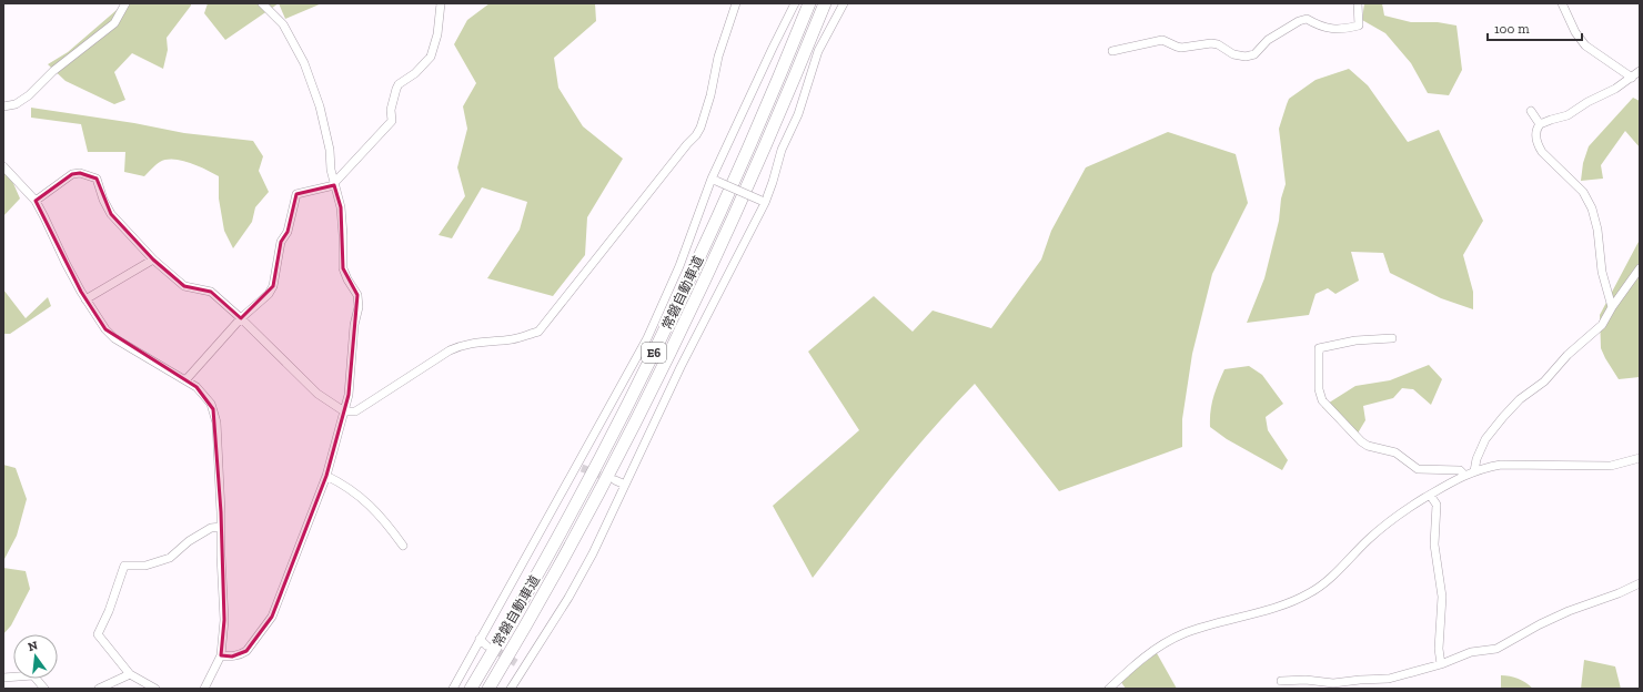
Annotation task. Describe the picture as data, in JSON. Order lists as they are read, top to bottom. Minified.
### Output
{"streets":{"highway":["常磐自動車道","E6"]},"scale_bar":"100 m","north":"top"}
